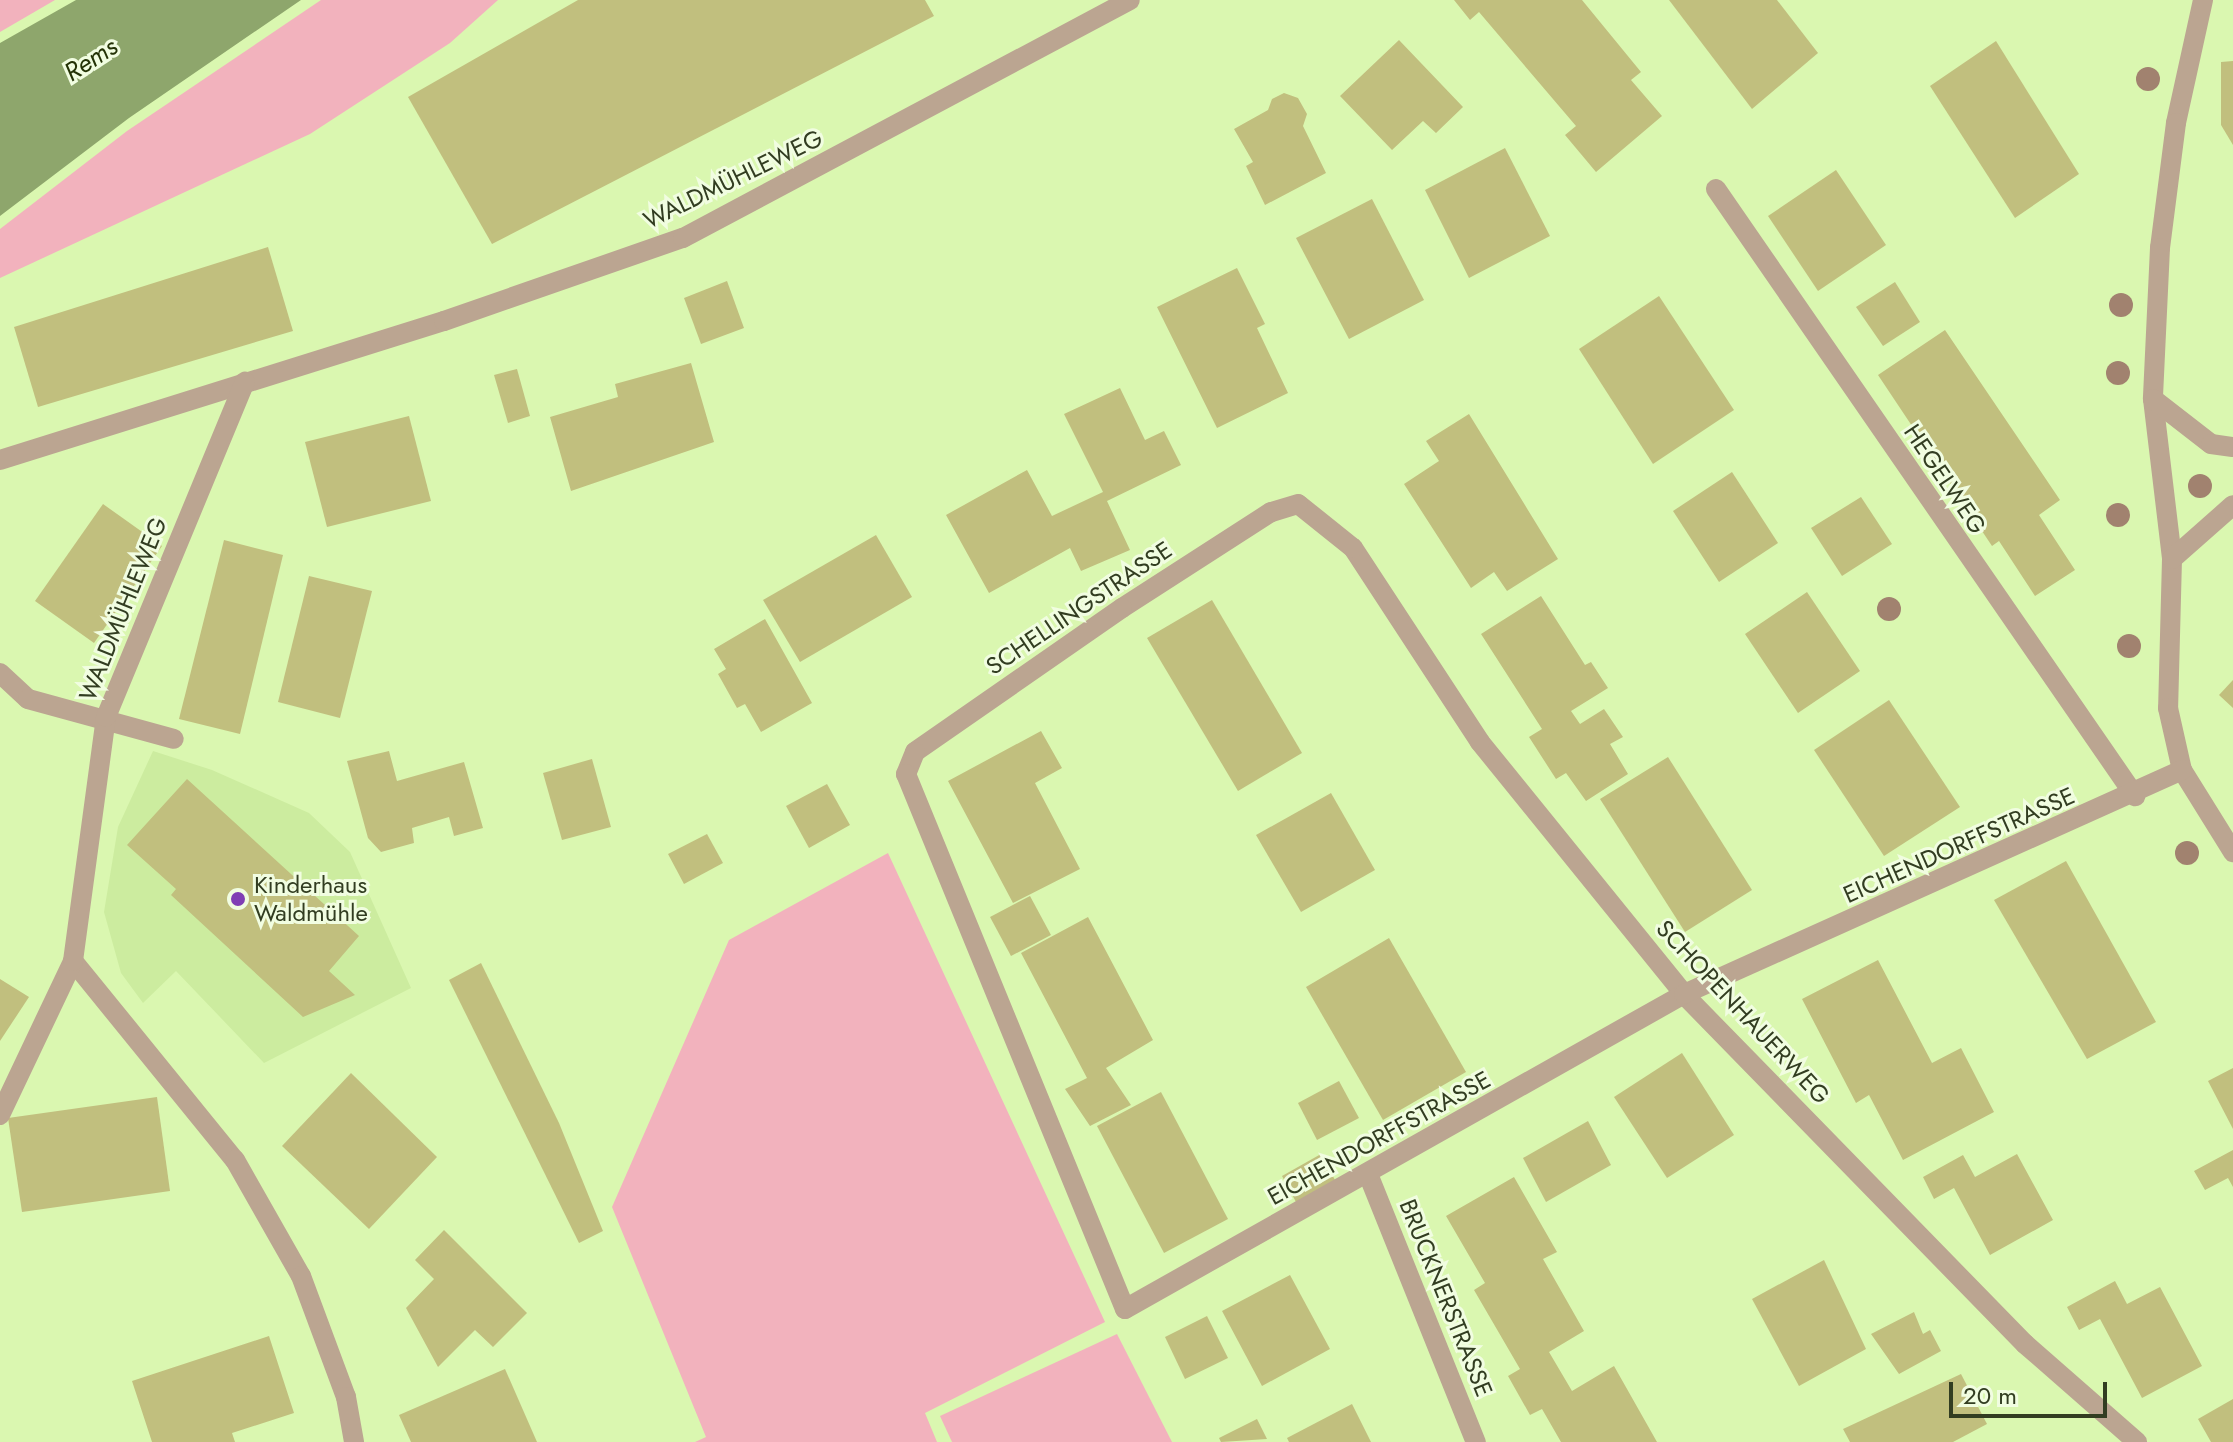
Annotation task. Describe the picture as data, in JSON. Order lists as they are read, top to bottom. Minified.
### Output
{"streets":{"street":["WALDMÜHLEWEG","HEGELWEG","SCHELLINGSTRASSE","EICHENDORFFSTRASSE","SCHOPENHAUERWEG","BRUCKNERSTRASSE"]},"crossings":[["HEGELWEG","EICHENDORFFSTRASSE"],["SCHELLINGSTRASSE","EICHENDORFFSTRASSE"],["SCHELLINGSTRASSE","SCHOPENHAUERWEG"],["EICHENDORFFSTRASSE","SCHOPENHAUERWEG"],["EICHENDORFFSTRASSE","BRUCKNERSTRASSE"]],"water":["Rems"],"places":["Kinderhaus Waldmühle"],"scale_bar":"20 m"}
